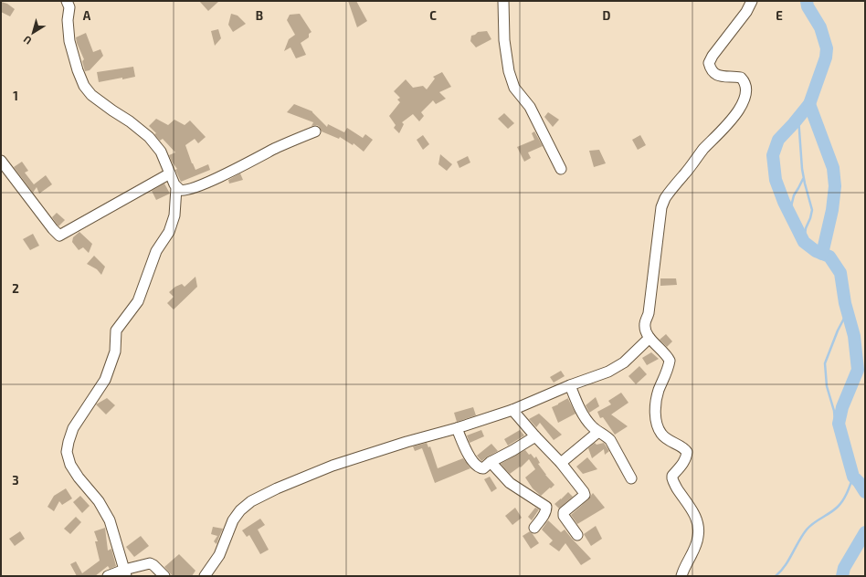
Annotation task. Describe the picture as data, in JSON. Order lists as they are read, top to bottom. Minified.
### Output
{"north":"bottom left","grid":{"columns":["A","B","C","D","E"],"rows":["1","2","3"]}}
